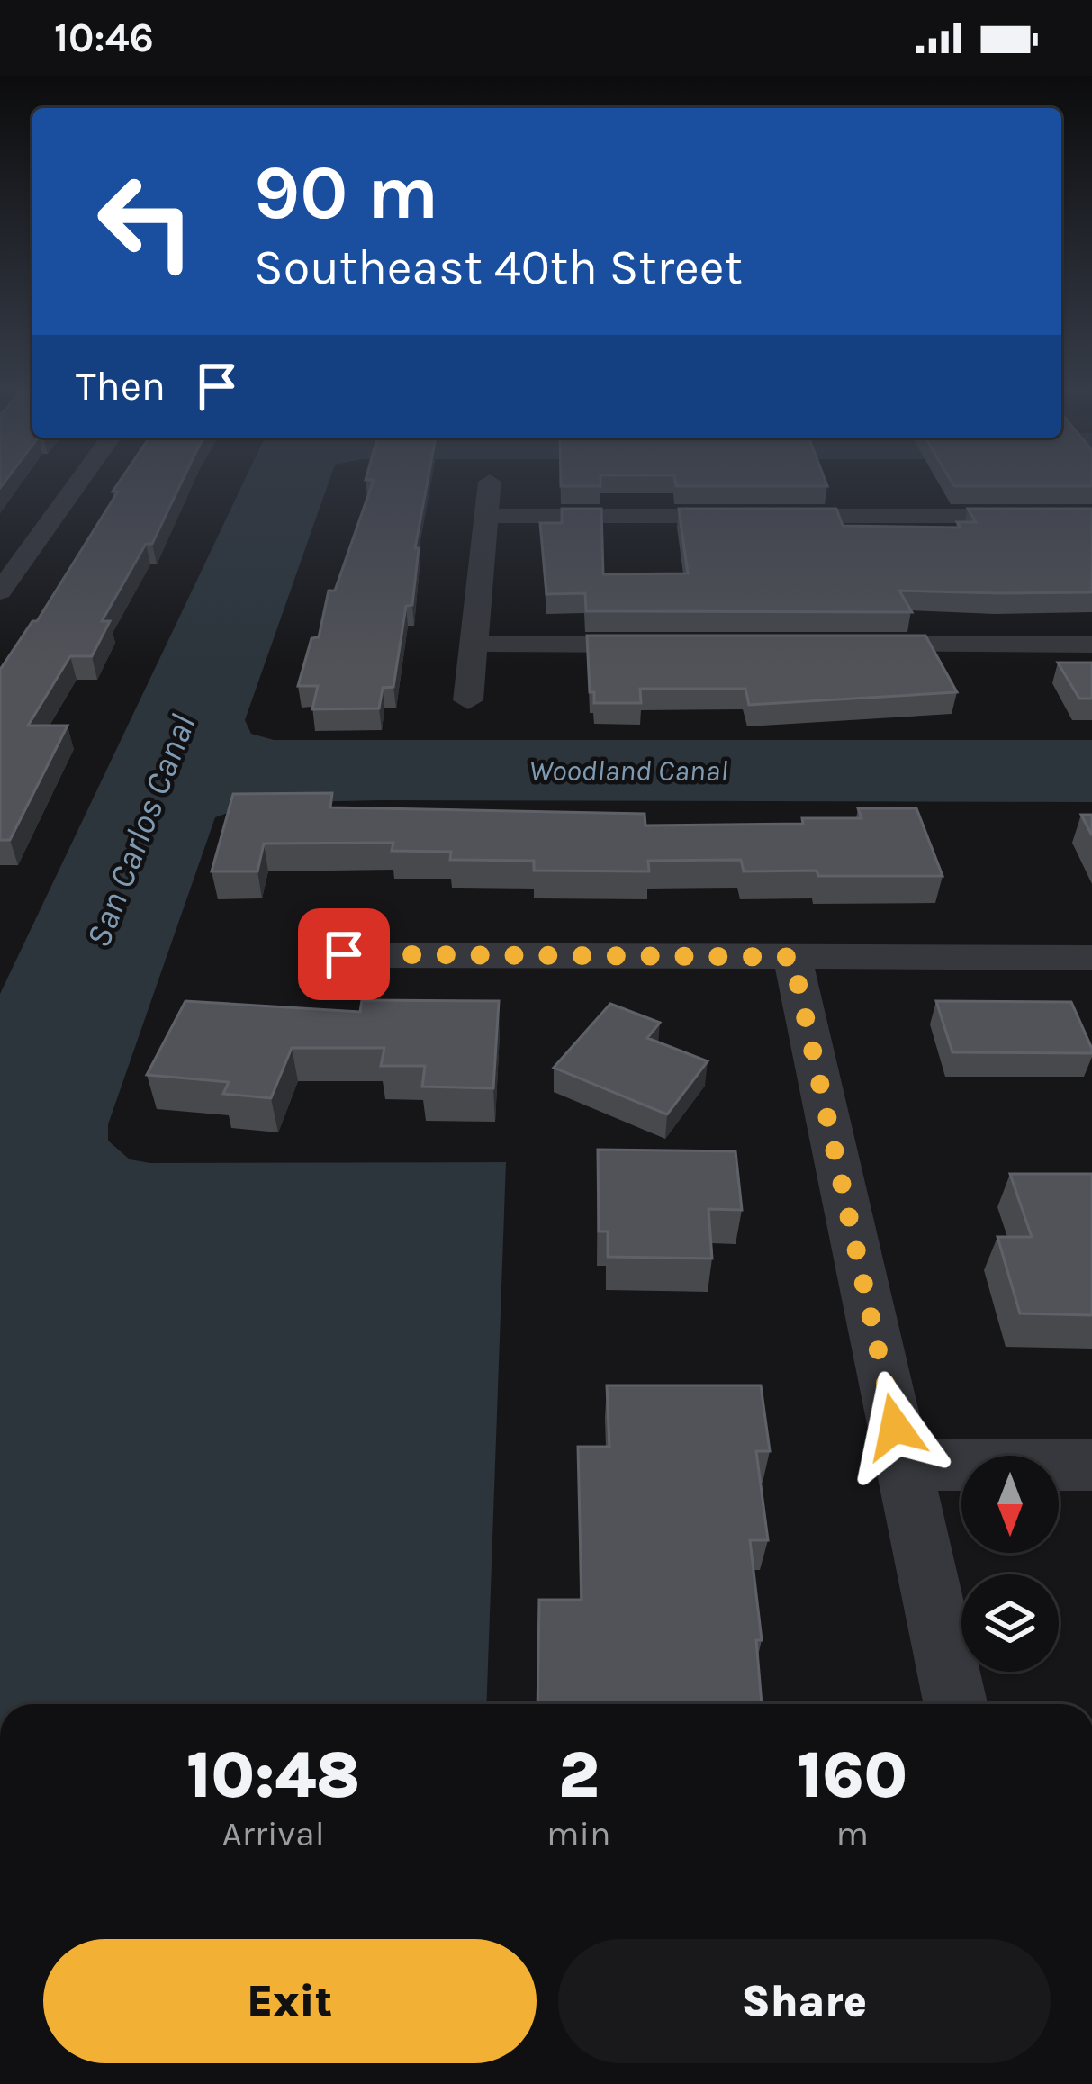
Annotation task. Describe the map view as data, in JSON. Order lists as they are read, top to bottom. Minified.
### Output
{"water":["Woodland Canal","San Carlos Canal"],"north":"bottom","page":{"status":"10:46","turn":["90 m","Southeast 40th Street"],"then":"Then","eta":["10:48","Arrival","2","min","160","m"],"buttons":["Exit","Share"]}}
